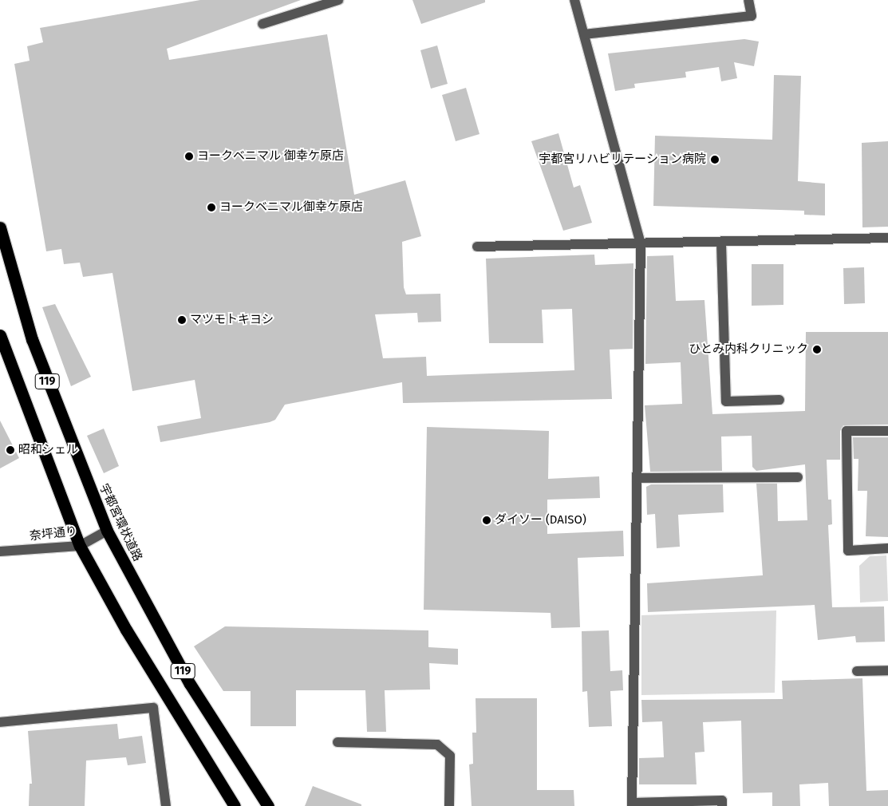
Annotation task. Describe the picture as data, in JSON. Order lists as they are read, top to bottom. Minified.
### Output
{"streets":{"highway":["119","宇都宮環状道路"],"street":["奈坪通り"]},"crossings":[["119","奈坪通り"],["宇都宮環状道路","奈坪通り"]],"places":["ヨークベニマル 御幸ケ原店","宇都宮リハビリテーション病院","ヨークベニマル御幸ケ原店","マツモトキヨシ","ひとみ内科クリニック","昭和シェル","ダイソー (DAISO)"]}
